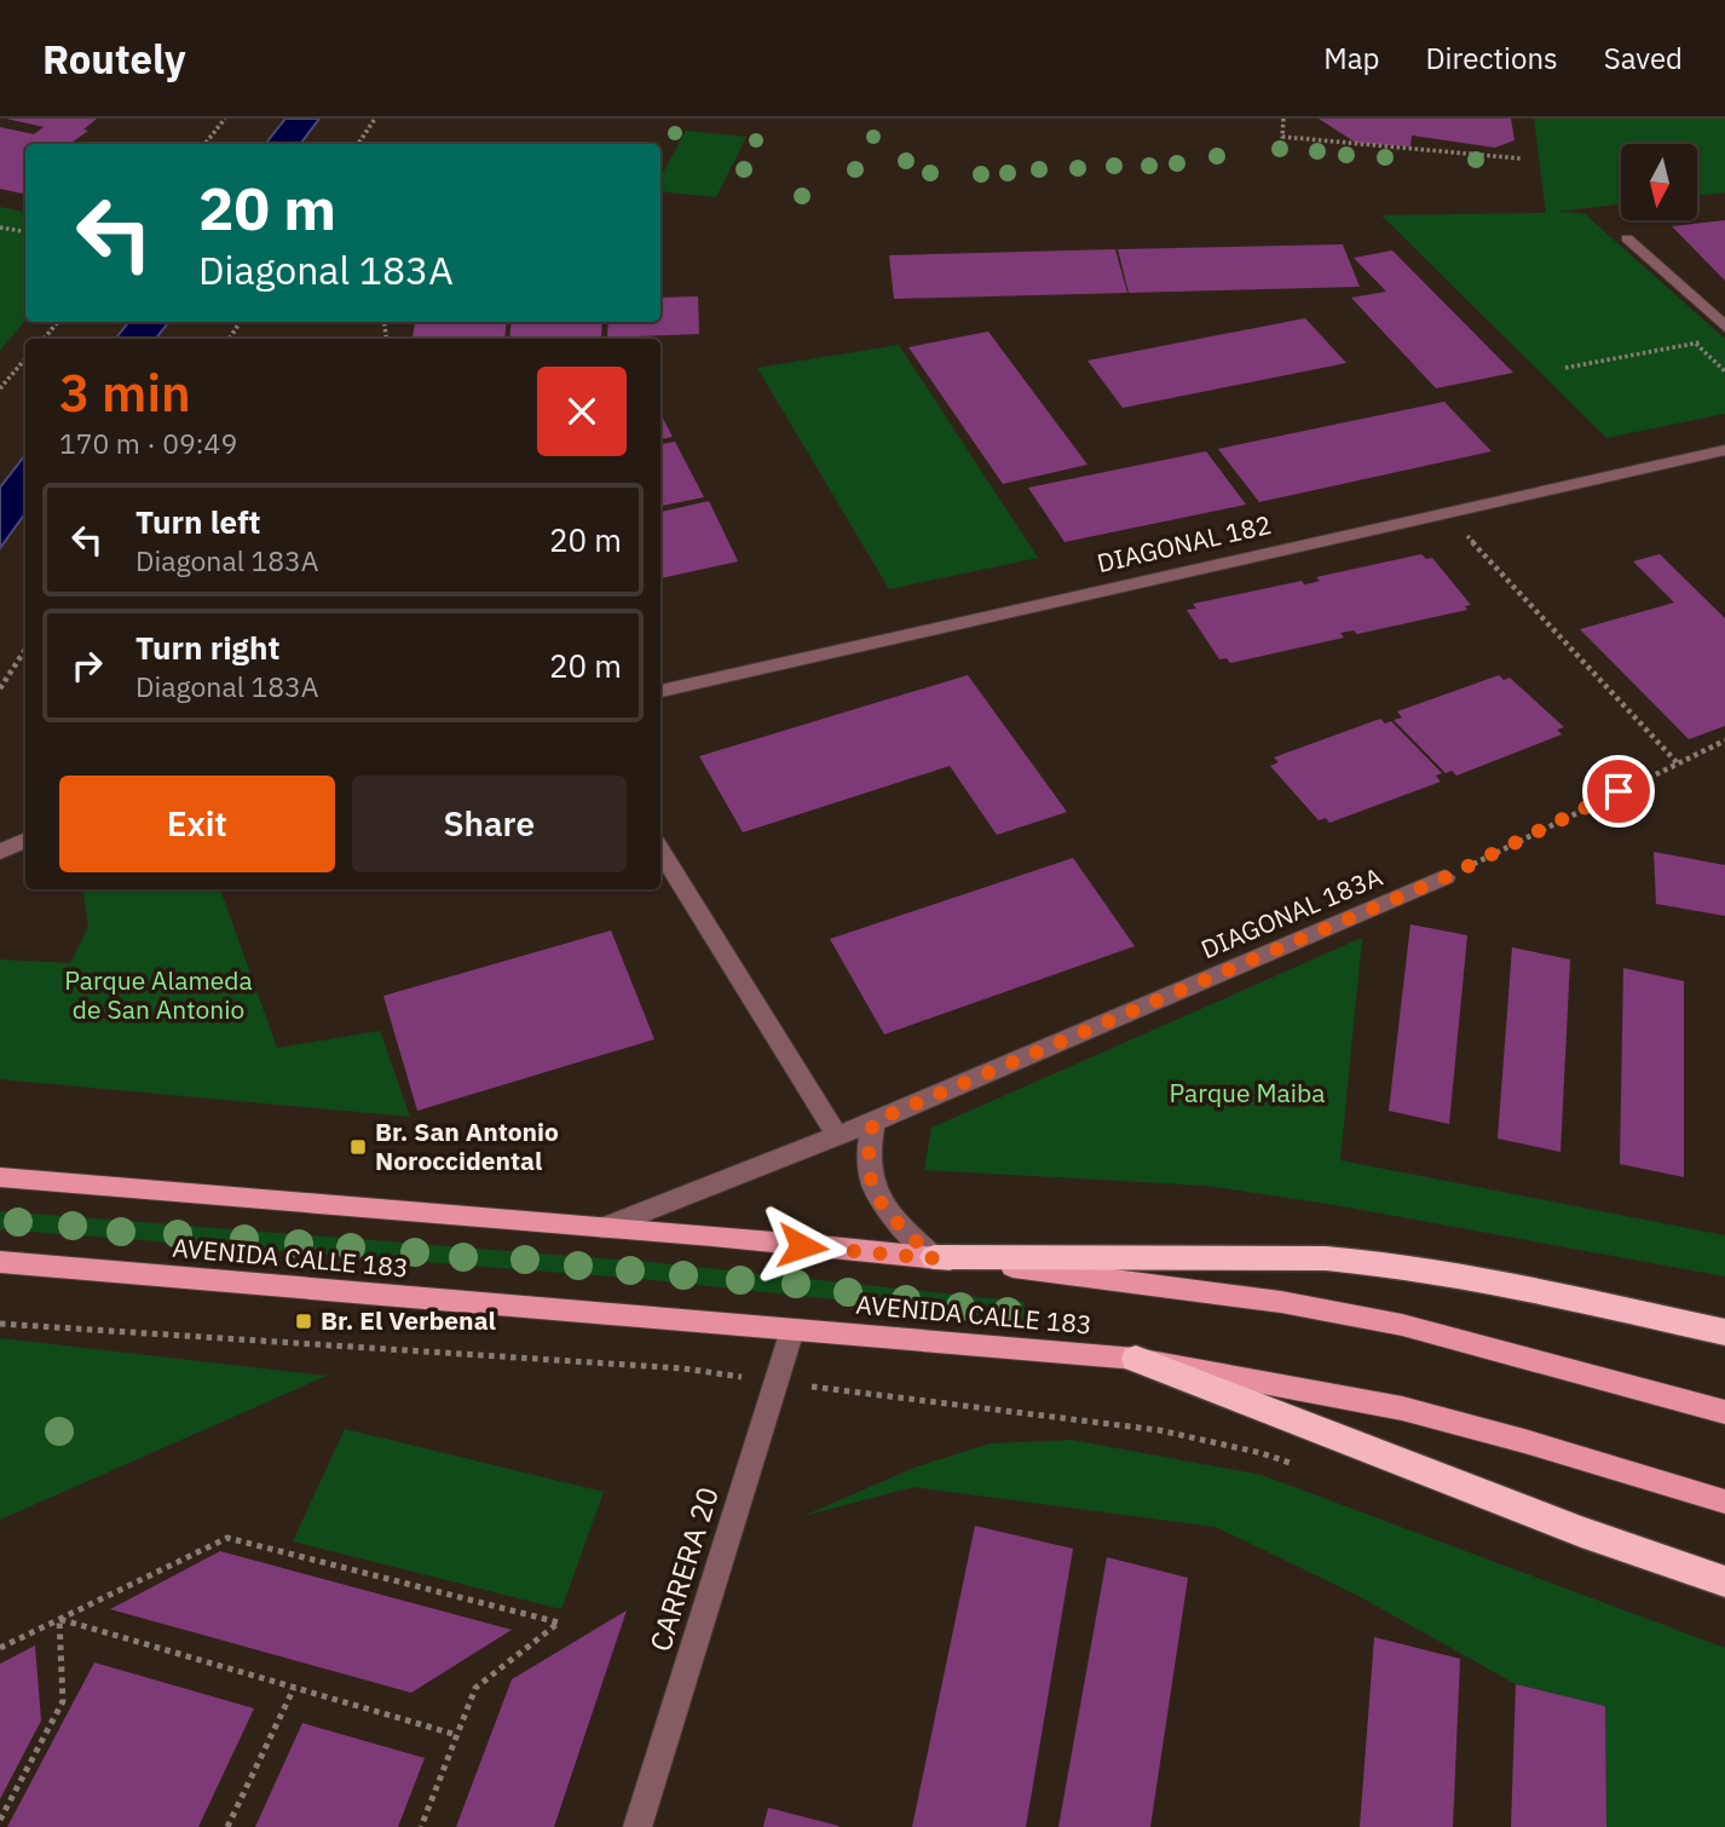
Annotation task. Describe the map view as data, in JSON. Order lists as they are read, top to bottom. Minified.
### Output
{"streets":{"main road":["AVENIDA CALLE 183"],"street":["DIAGONAL 182","DIAGONAL 183A","CARRERA 20"]},"crossings":[["DIAGONAL 183A","AVENIDA CALLE 183"],["AVENIDA CALLE 183","CARRERA 20"]],"parks":["Parque Alameda de San Antonio","Parque Maiba"],"places":{"transit":["Br. San Antonio Noroccidental","Br. El Verbenal"]},"north":"bottom","page":{"header":"Routely","nav":["Map","Directions","Saved"],"turn":["20 m","Diagonal 183A"],"heading":["3 min","170 m · 09:49"],"list":[{"name":"Turn left","note":"Diagonal 183A","value":"20 m"},{"name":"Turn right","note":"Diagonal 183A","value":"20 m"}],"buttons":["Exit","Share"]}}
